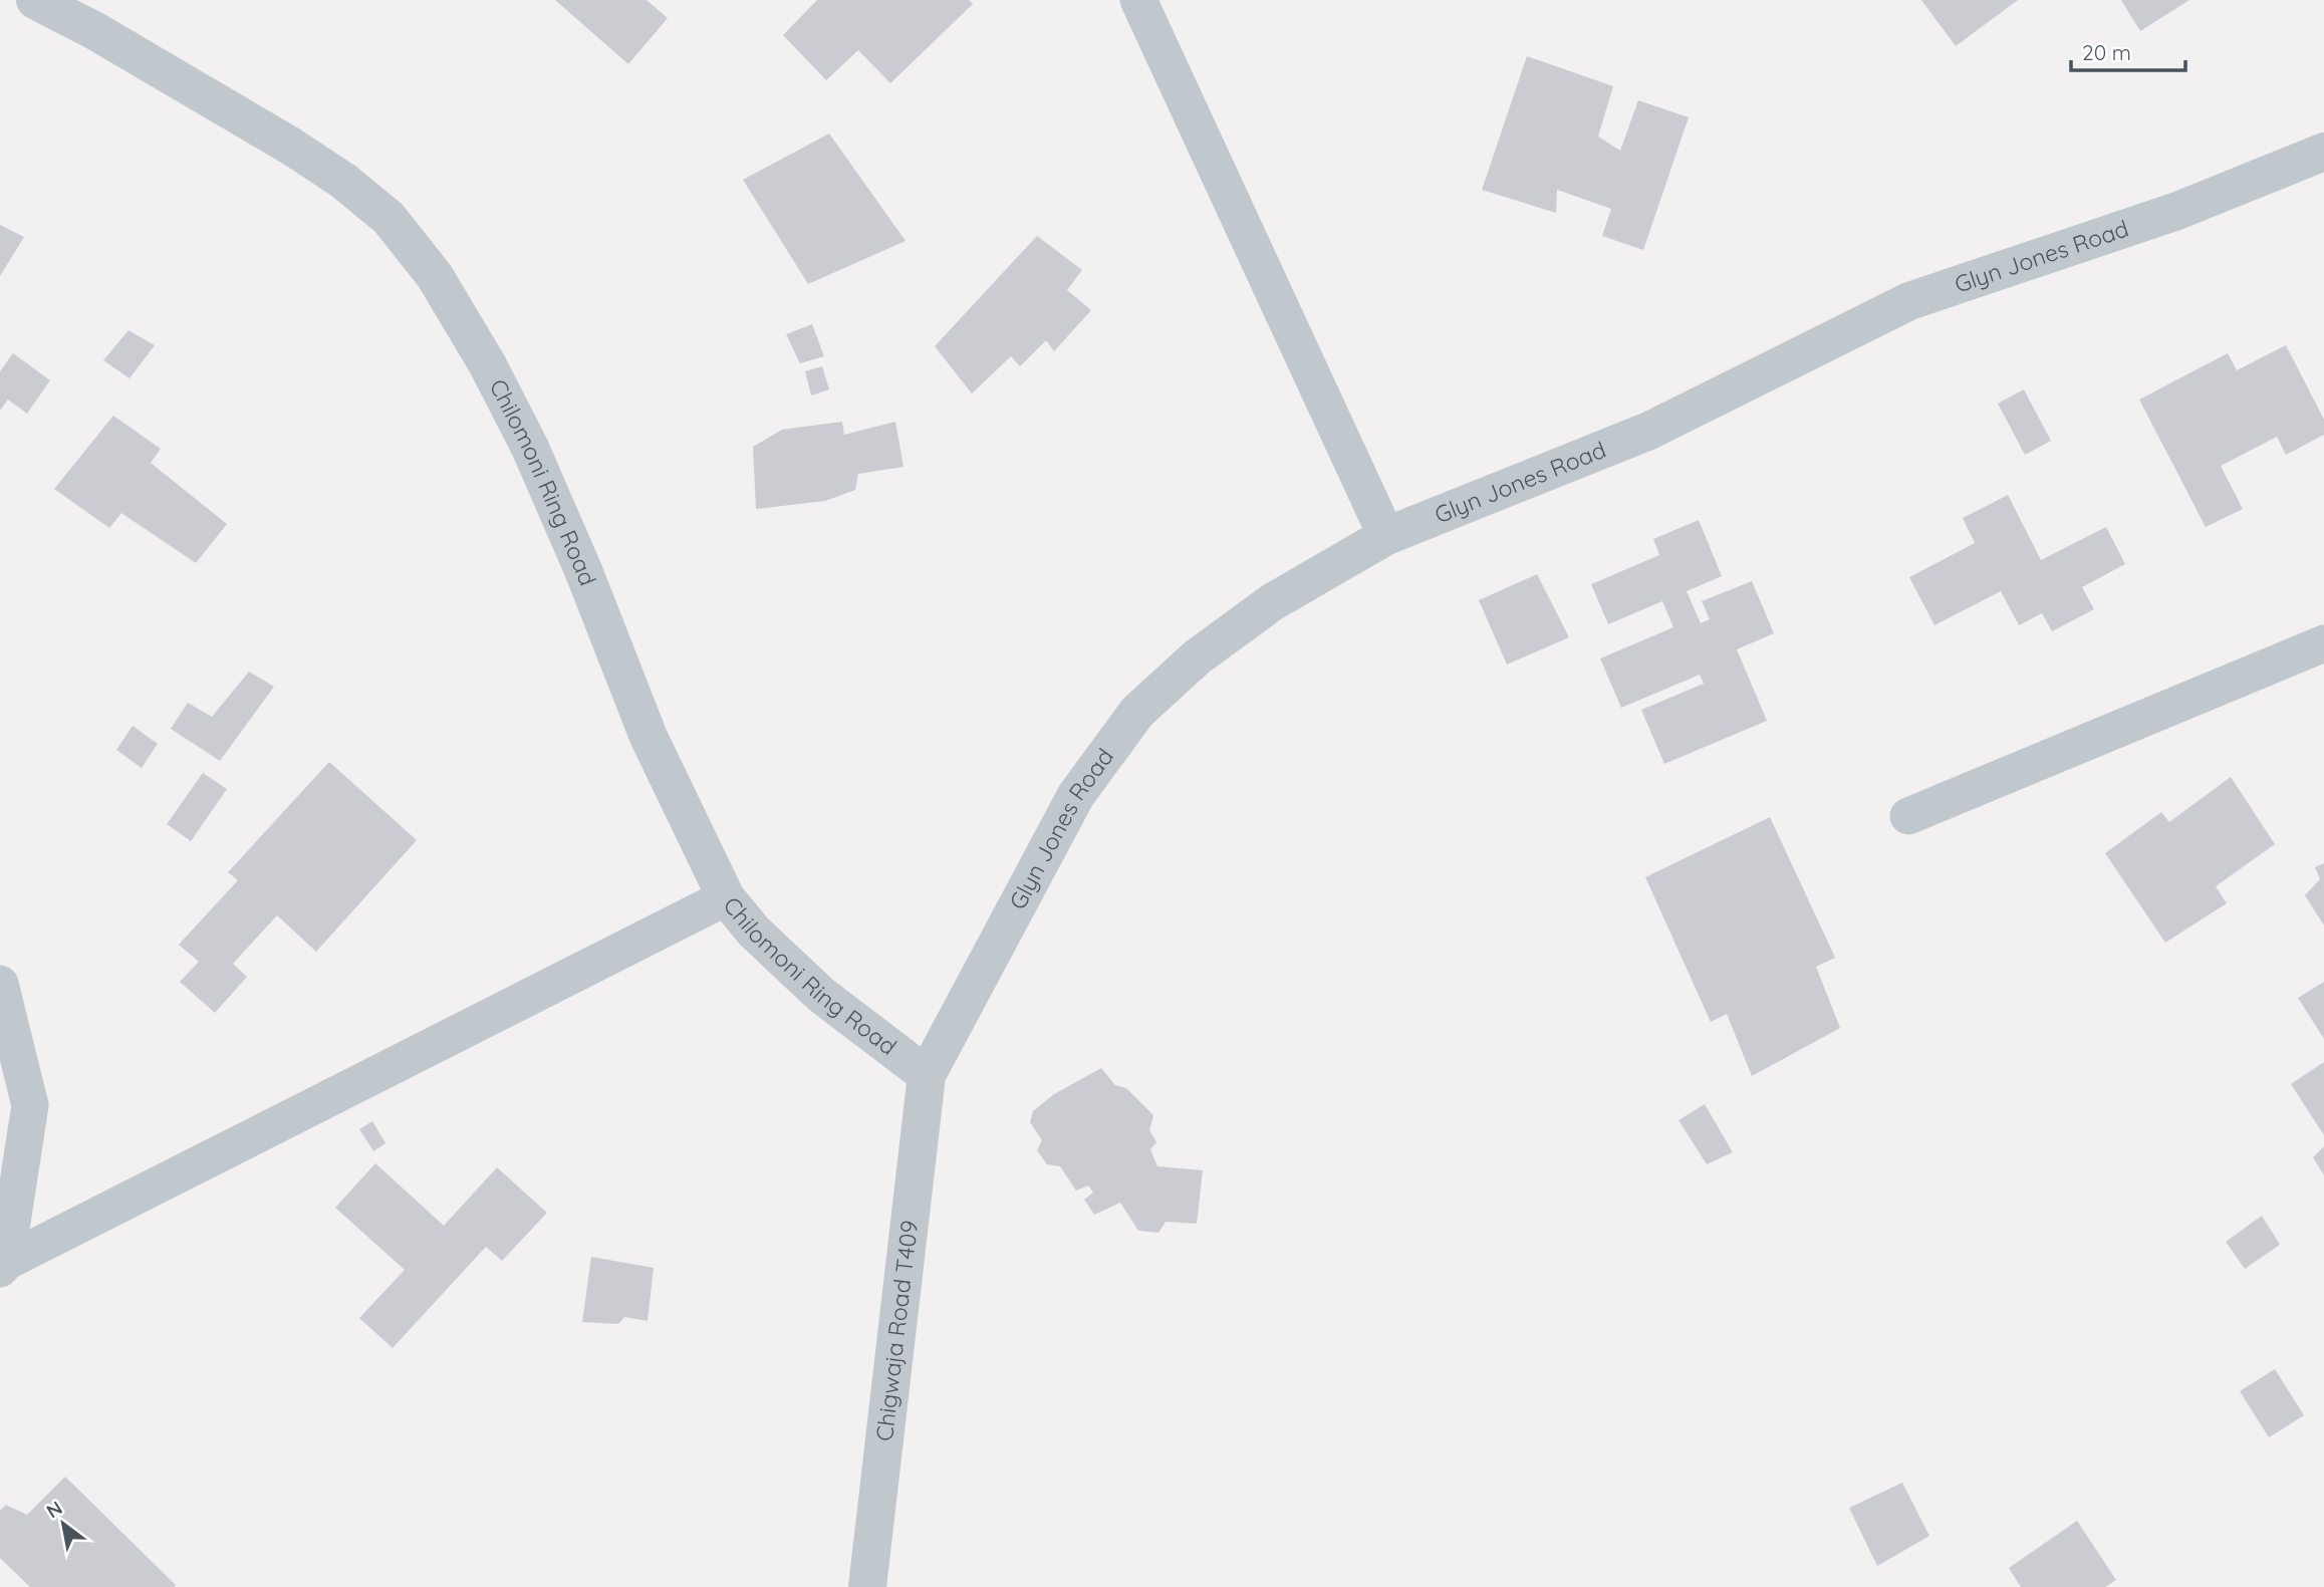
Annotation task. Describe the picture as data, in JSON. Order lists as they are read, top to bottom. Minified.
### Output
{"streets":{"street":["Glyn Jones Road","Chilomoni Ring Road","Chigwaja Road T409"]},"crossings":[["Glyn Jones Road","Chilomoni Ring Road"],["Glyn Jones Road","Chigwaja Road T409"],["Chilomoni Ring Road","Chigwaja Road T409"]],"scale_bar":"20 m","north":"top left"}
